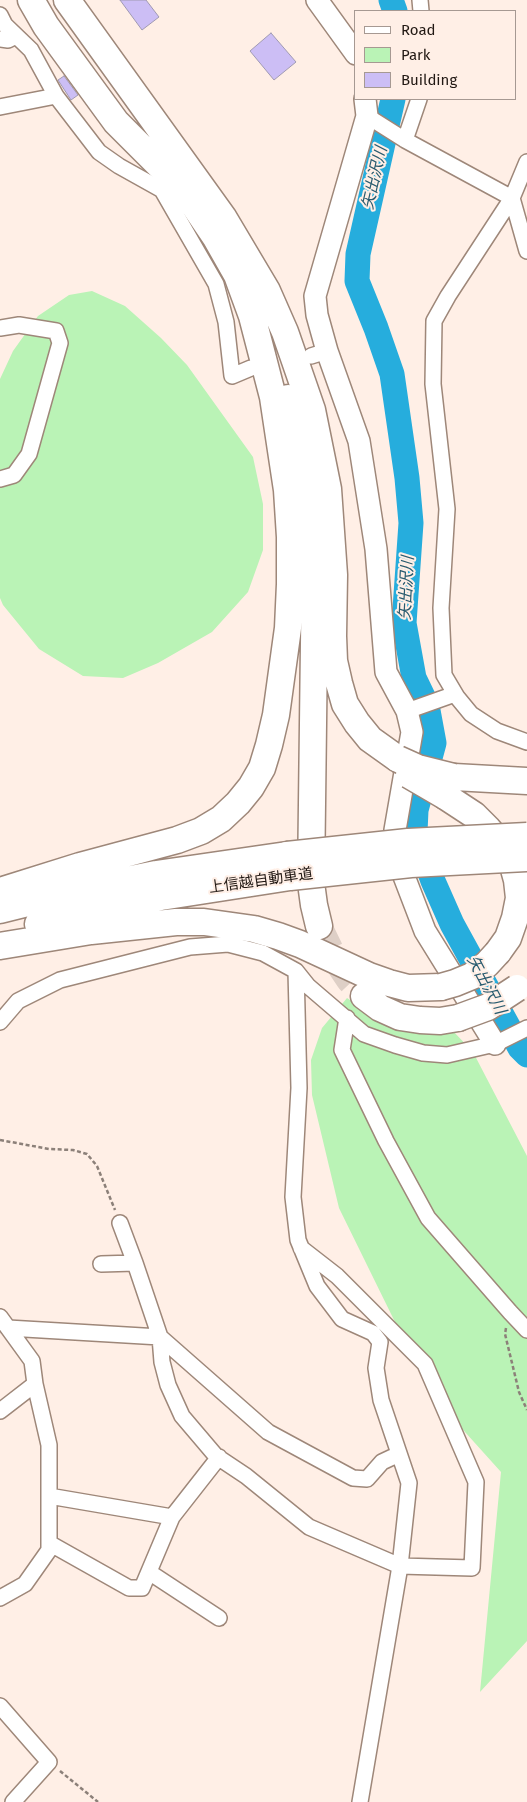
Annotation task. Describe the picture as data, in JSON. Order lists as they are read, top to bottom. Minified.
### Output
{"streets":{"highway":["上信越自動車道"]},"water":["矢出沢川"],"legend":["Road","Park","Building"]}
